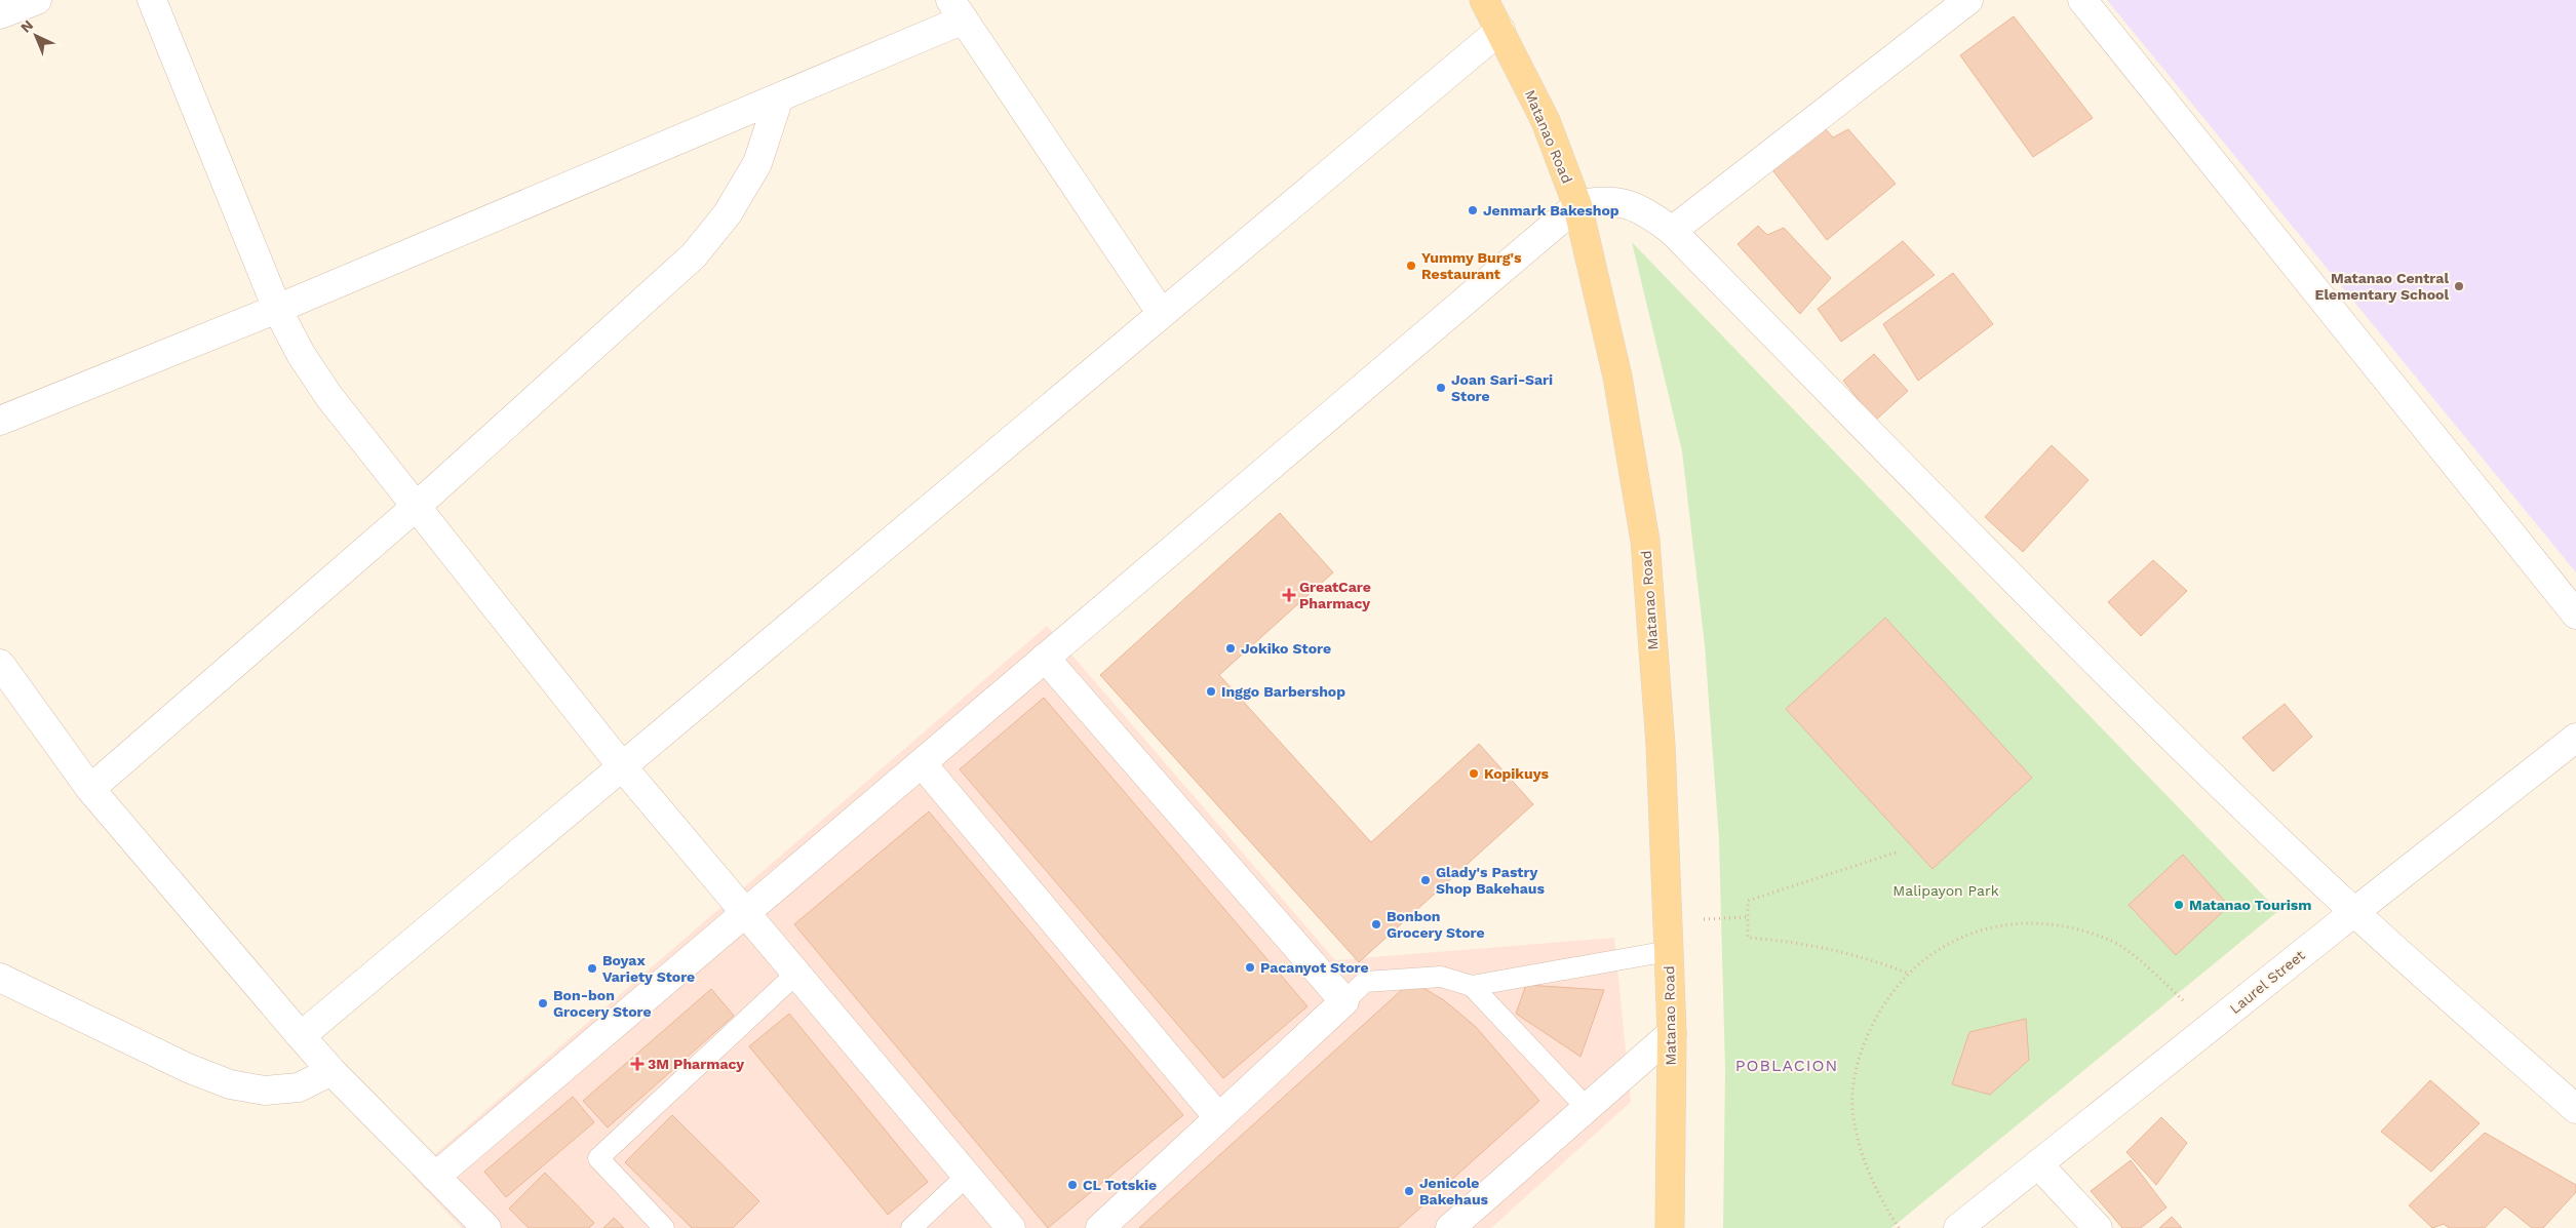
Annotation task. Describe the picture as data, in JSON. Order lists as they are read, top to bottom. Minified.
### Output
{"streets":{"main road":["Matanao Road"],"street":["Laurel Street"]},"districts":["POBLACION"],"parks":["Malipayon Park"],"places":{"other":["Jenmark Bakeshop","Yummy Burg's Restaurant","Matanao Central Elementary School","Joan Sari-Sari Store","Jokiko Store","Inggo Barbershop","Kopikuys","Glady's Pastry Shop Bakehaus","Matanao Tourism","Bonbon Grocery Store","Pacanyot Store","Boyax Variety Store","Bon-bon Grocery Store","CL Totskie","Jenicole Bakehaus"],"health":["GreatCare Pharmacy","3M Pharmacy"]},"north":"top left"}
